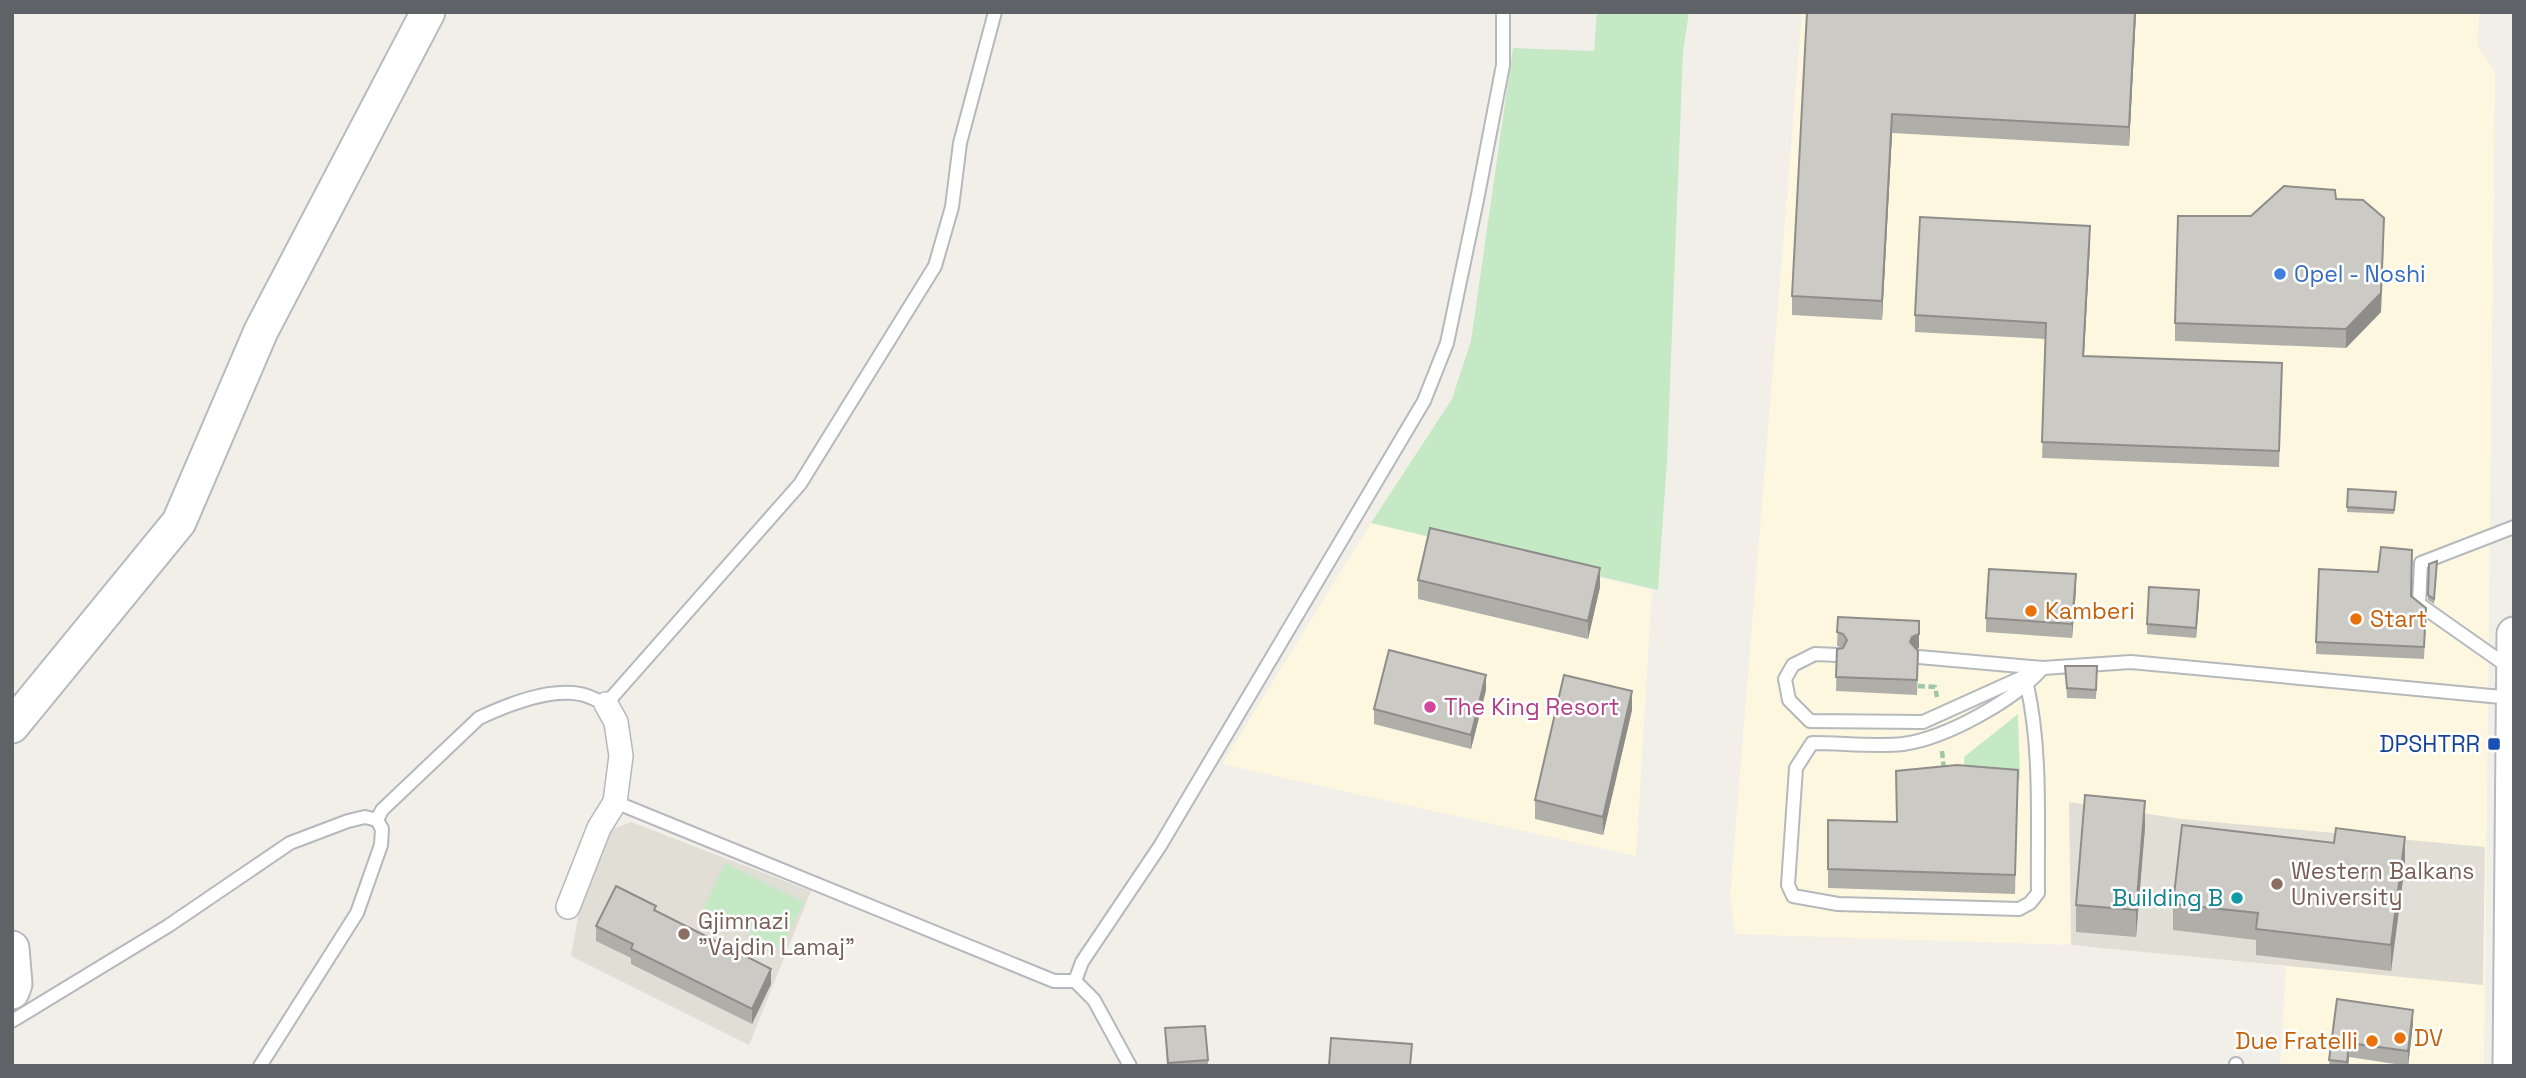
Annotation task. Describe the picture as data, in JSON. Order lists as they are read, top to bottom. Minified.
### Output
{"places":{"other":["Opel - Noshi","Kamberi","Start","The King Resort","Western Balkans University","Building B","Gjimnazi \"Vajdin Lamaj\"","DV","Due Fratelli"],"transit":["DPSHTRR"]}}
